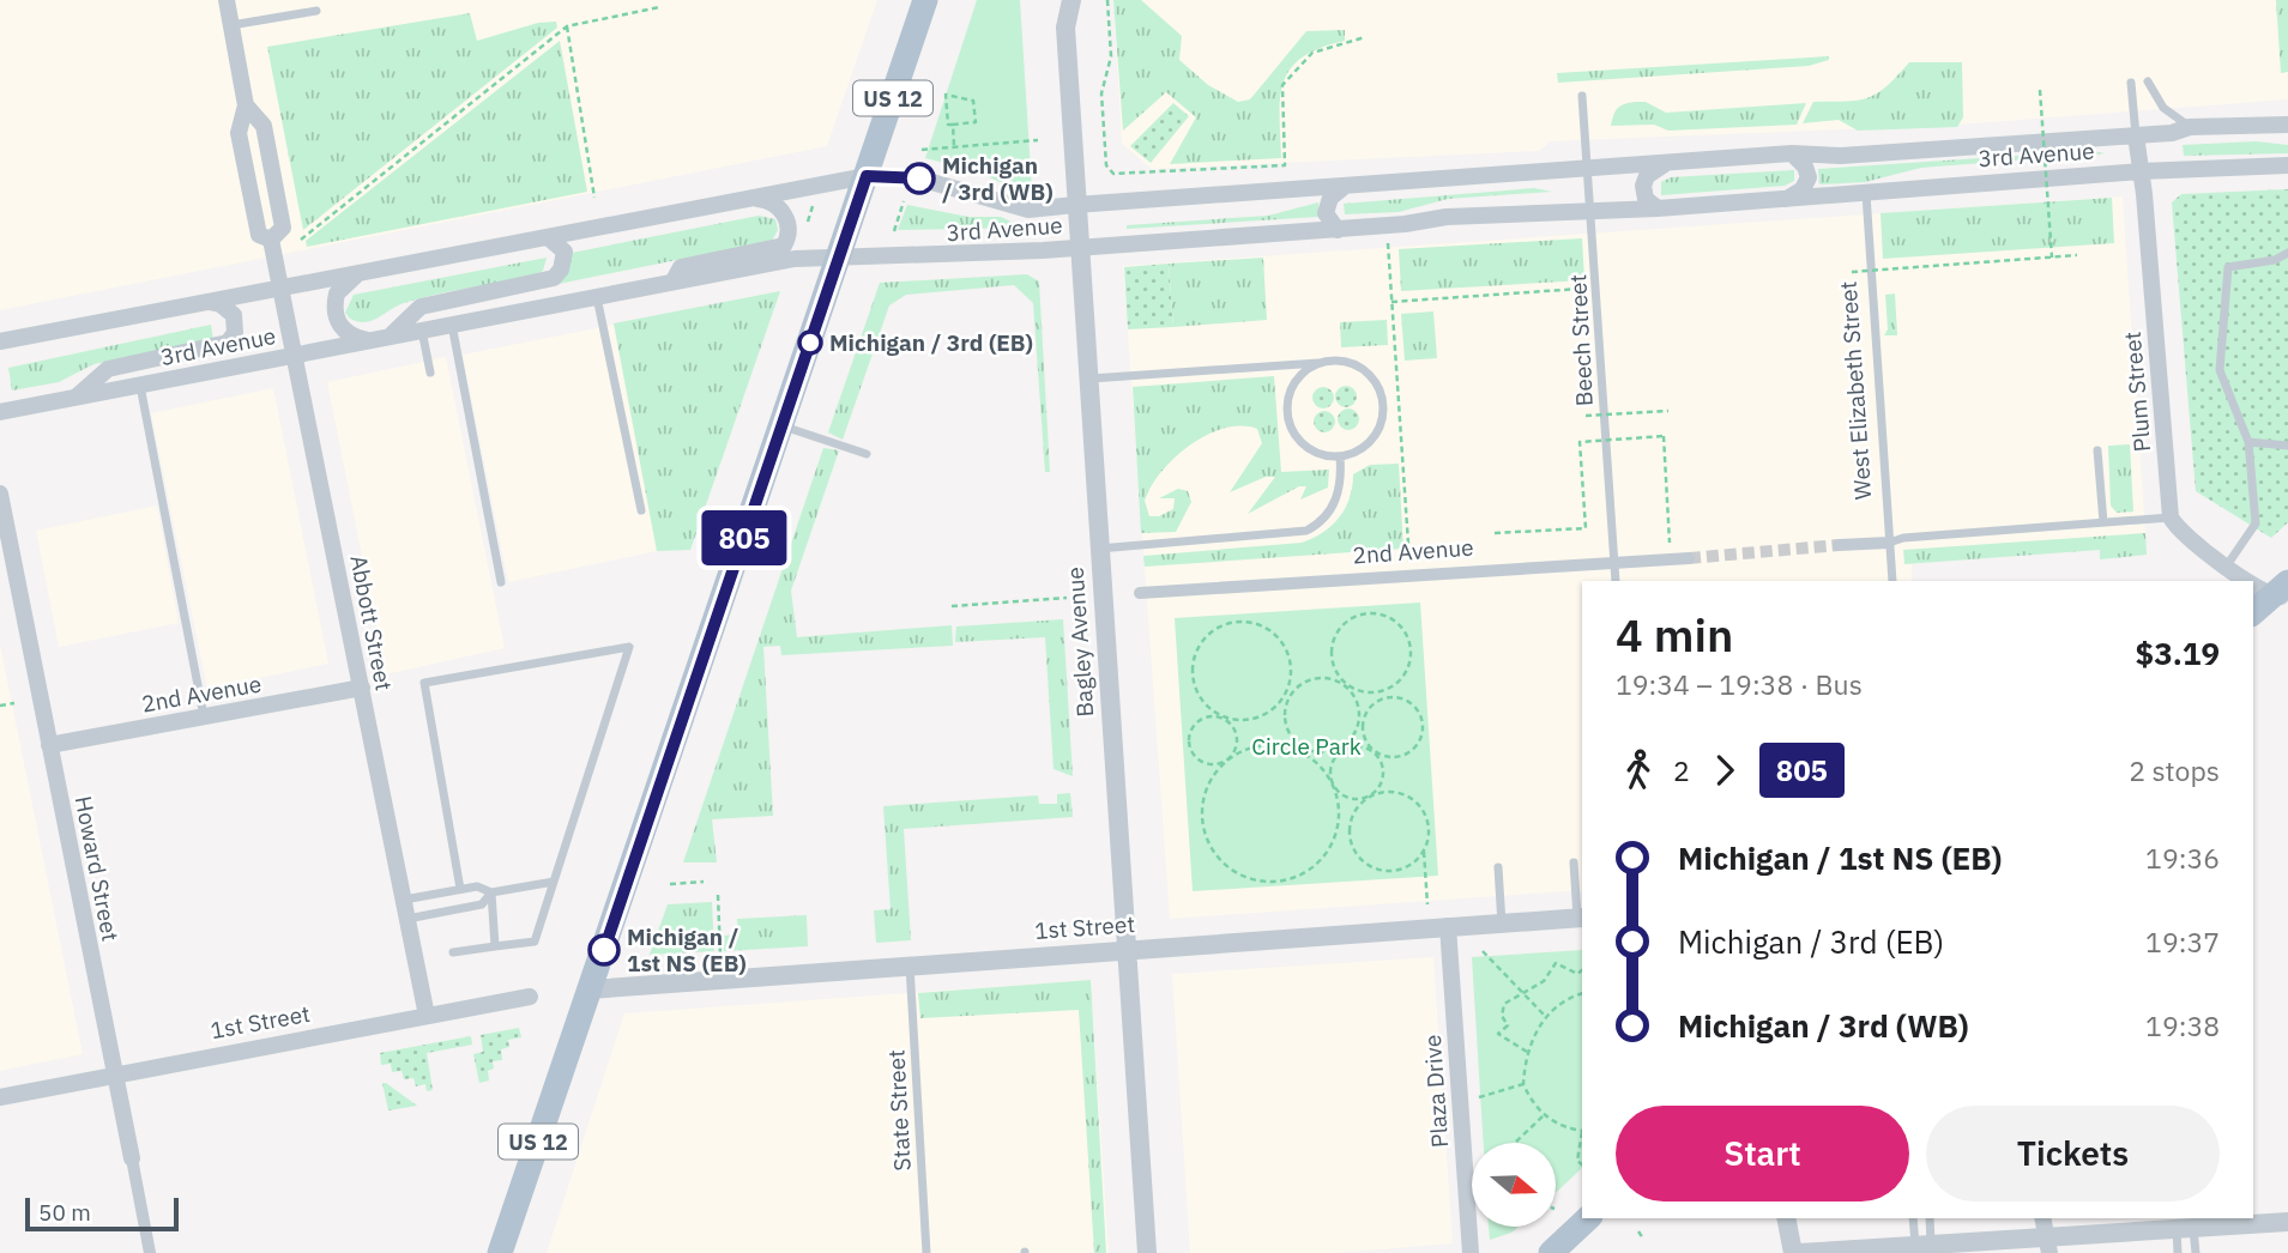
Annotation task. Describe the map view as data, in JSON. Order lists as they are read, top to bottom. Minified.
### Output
{"streets":{"main road":["US 12"],"street":["3rd Avenue","Plum Street","2nd Avenue","Abbott Street","Bagley Avenue","Howard Street","1st Street","Plaza Drive"],"lane":["Beech Street","West Elizabeth Street","State Street"]},"crossings":[["US 12","3rd Avenue"],["US 12","1st Street"],["3rd Avenue","Beech Street"],["3rd Avenue","West Elizabeth Street"],["3rd Avenue","Plum Street"],["3rd Avenue","Abbott Street"],["3rd Avenue","Bagley Avenue"],["Beech Street","2nd Avenue"],["2nd Avenue","Abbott Street"],["2nd Avenue","Howard Street"],["Abbott Street","1st Street"],["Bagley Avenue","1st Street"],["Howard Street","1st Street"],["1st Street","Plaza Drive"],["1st Street","State Street"]],"parks":["Circle Park"],"places":["Michigan / 3rd (WB)","Michigan / 3rd (EB)","Michigan / 1st NS (EB)"],"lines":["bus line 805"],"scale_bar":"50 m","north":"right","page":{"on_map":"805","heading":["4 min","19:34 – 19:38 · Bus","$3.19"],"legs":["2","805","2 stops"],"list":[{"name":"Michigan / 1st NS (EB)","value":"19:36"},{"name":"Michigan / 3rd (EB)","value":"19:37"},{"name":"Michigan / 3rd (WB)","value":"19:38"}],"buttons":["Start","Tickets"],"scale":"50 m"}}
